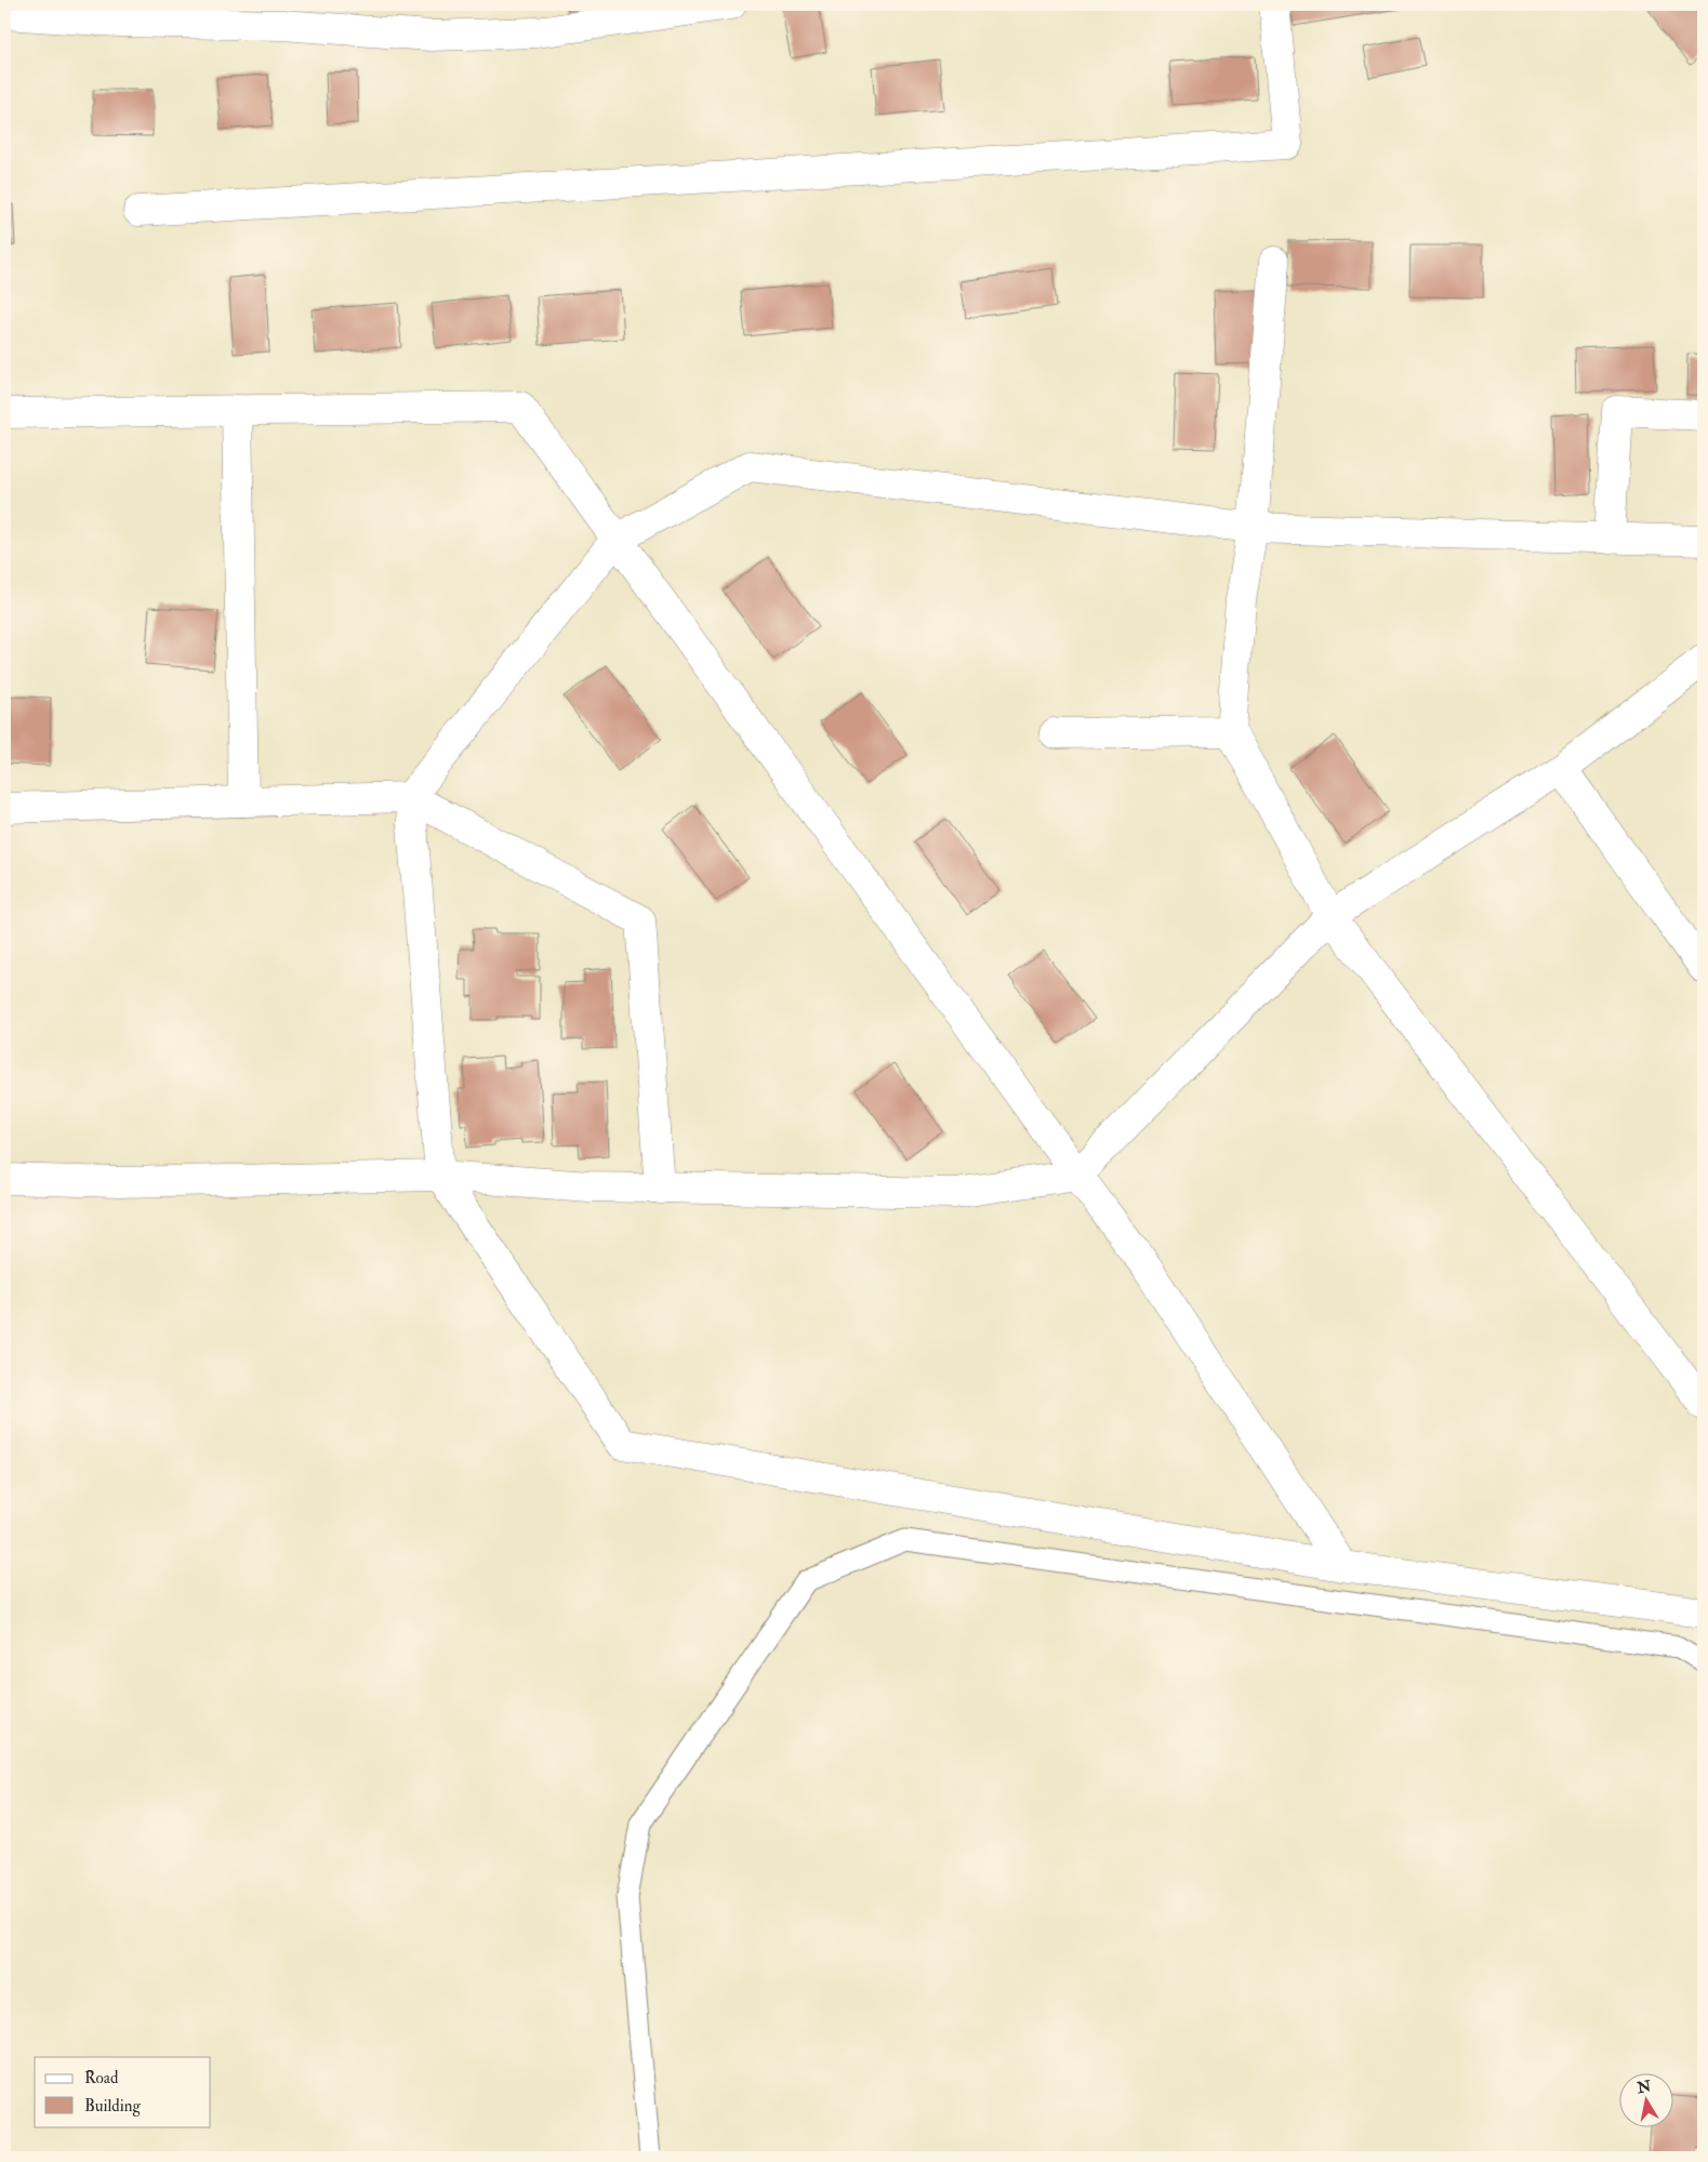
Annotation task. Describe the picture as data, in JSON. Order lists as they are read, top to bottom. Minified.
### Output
{"legend":["Road","Building"],"north":"top"}
